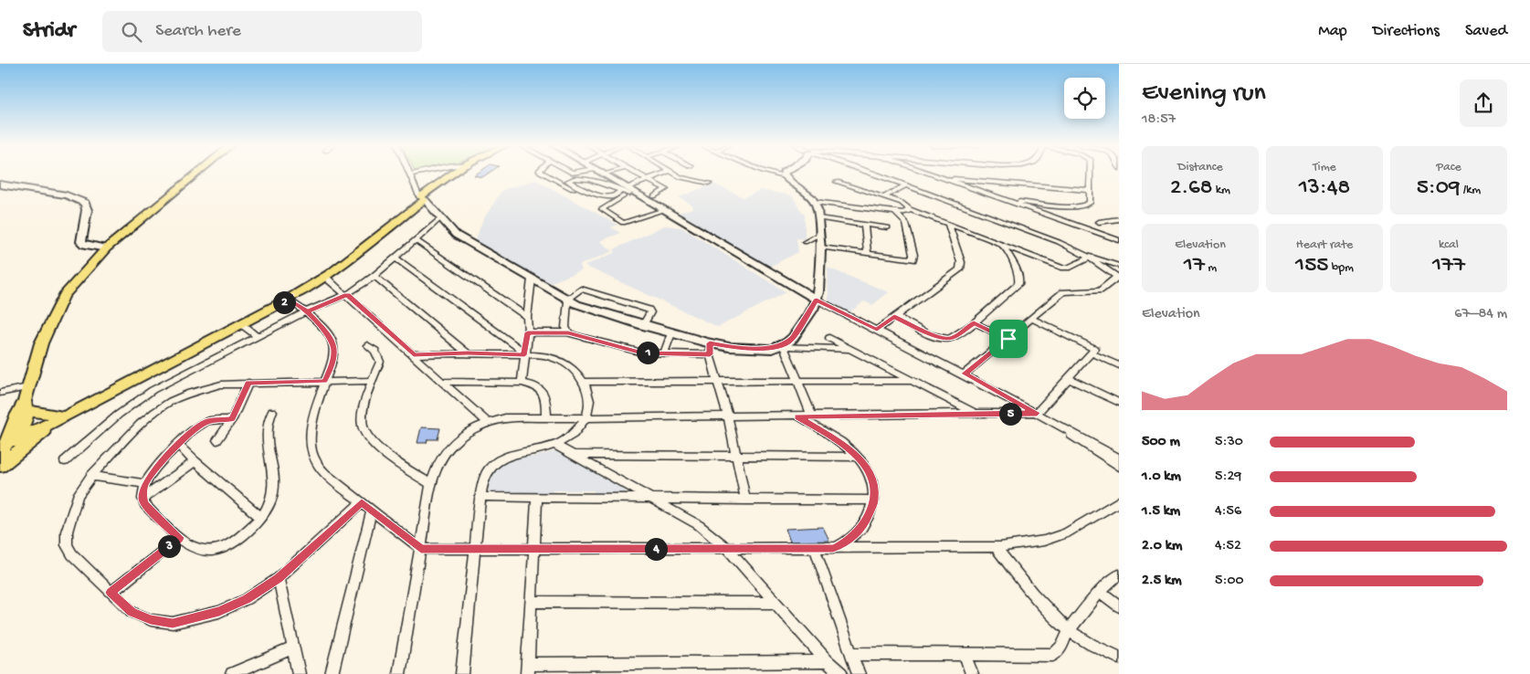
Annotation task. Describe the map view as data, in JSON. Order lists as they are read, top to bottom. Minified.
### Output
{"page":{"header":"Stridr","search":"Search here","nav":["Map","Directions","Saved"],"heading":["Evening run","18:57"],"stats":[["Distance","2.68 km"],["Time","13:48"],["Pace","5:09 /km"],["Elevation","17 m"],["Heart rate","155 bpm"],["kcal","177"]],"pins":["2","1","5","3","4"],"chart":["Elevation","67–84 m"],"list":[{"name":"500 m","note":"5:30"},{"name":"1.0 km","note":"5:29"},{"name":"1.5 km","note":"4:56"},{"name":"2.0 km","note":"4:52"},{"name":"2.5 km","note":"5:00"}]}}
